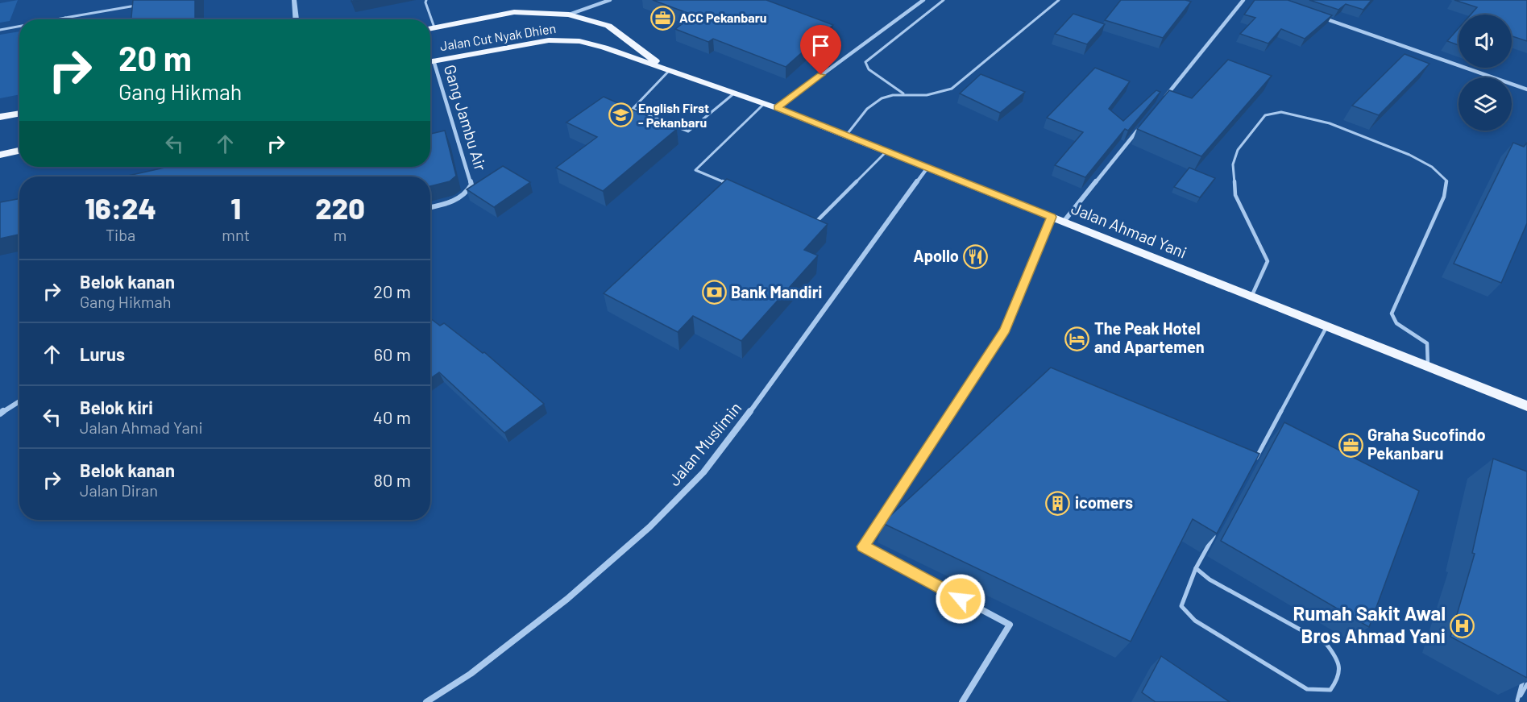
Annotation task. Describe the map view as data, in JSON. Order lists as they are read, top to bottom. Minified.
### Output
{"streets":{"main road":["Jalan Cut Nyak Dhien","Jalan Ahmad Yani"],"street":["Gang Jambu Air","Jalan Muslimin"]},"crossings":[["Jalan Cut Nyak Dhien","Jalan Ahmad Yani"],["Jalan Ahmad Yani","Jalan Muslimin"]],"places":{"office":["ACC Pekanbaru","Graha Sucofindo Pekanbaru"],"school or university":["English First - Pekanbaru"],"restaurant":["Apollo"],"bank":["Bank Mandiri"],"hotel":["The Peak Hotel and Apartemen"],"building":["icomers"],"hospital":["Rumah Sakit Awal Bros Ahmad Yani"]},"page":{"turn":["20 m","Gang Hikmah"],"eta":["16:24","Tiba","1","mnt","220","m"],"list":[{"name":"Belok kanan","note":"Gang Hikmah","value":"20 m"},{"name":"Lurus","value":"60 m"},{"name":"Belok kiri","note":"Jalan Ahmad Yani","value":"40 m"},{"name":"Belok kanan","note":"Jalan Diran","value":"80 m"}]}}
